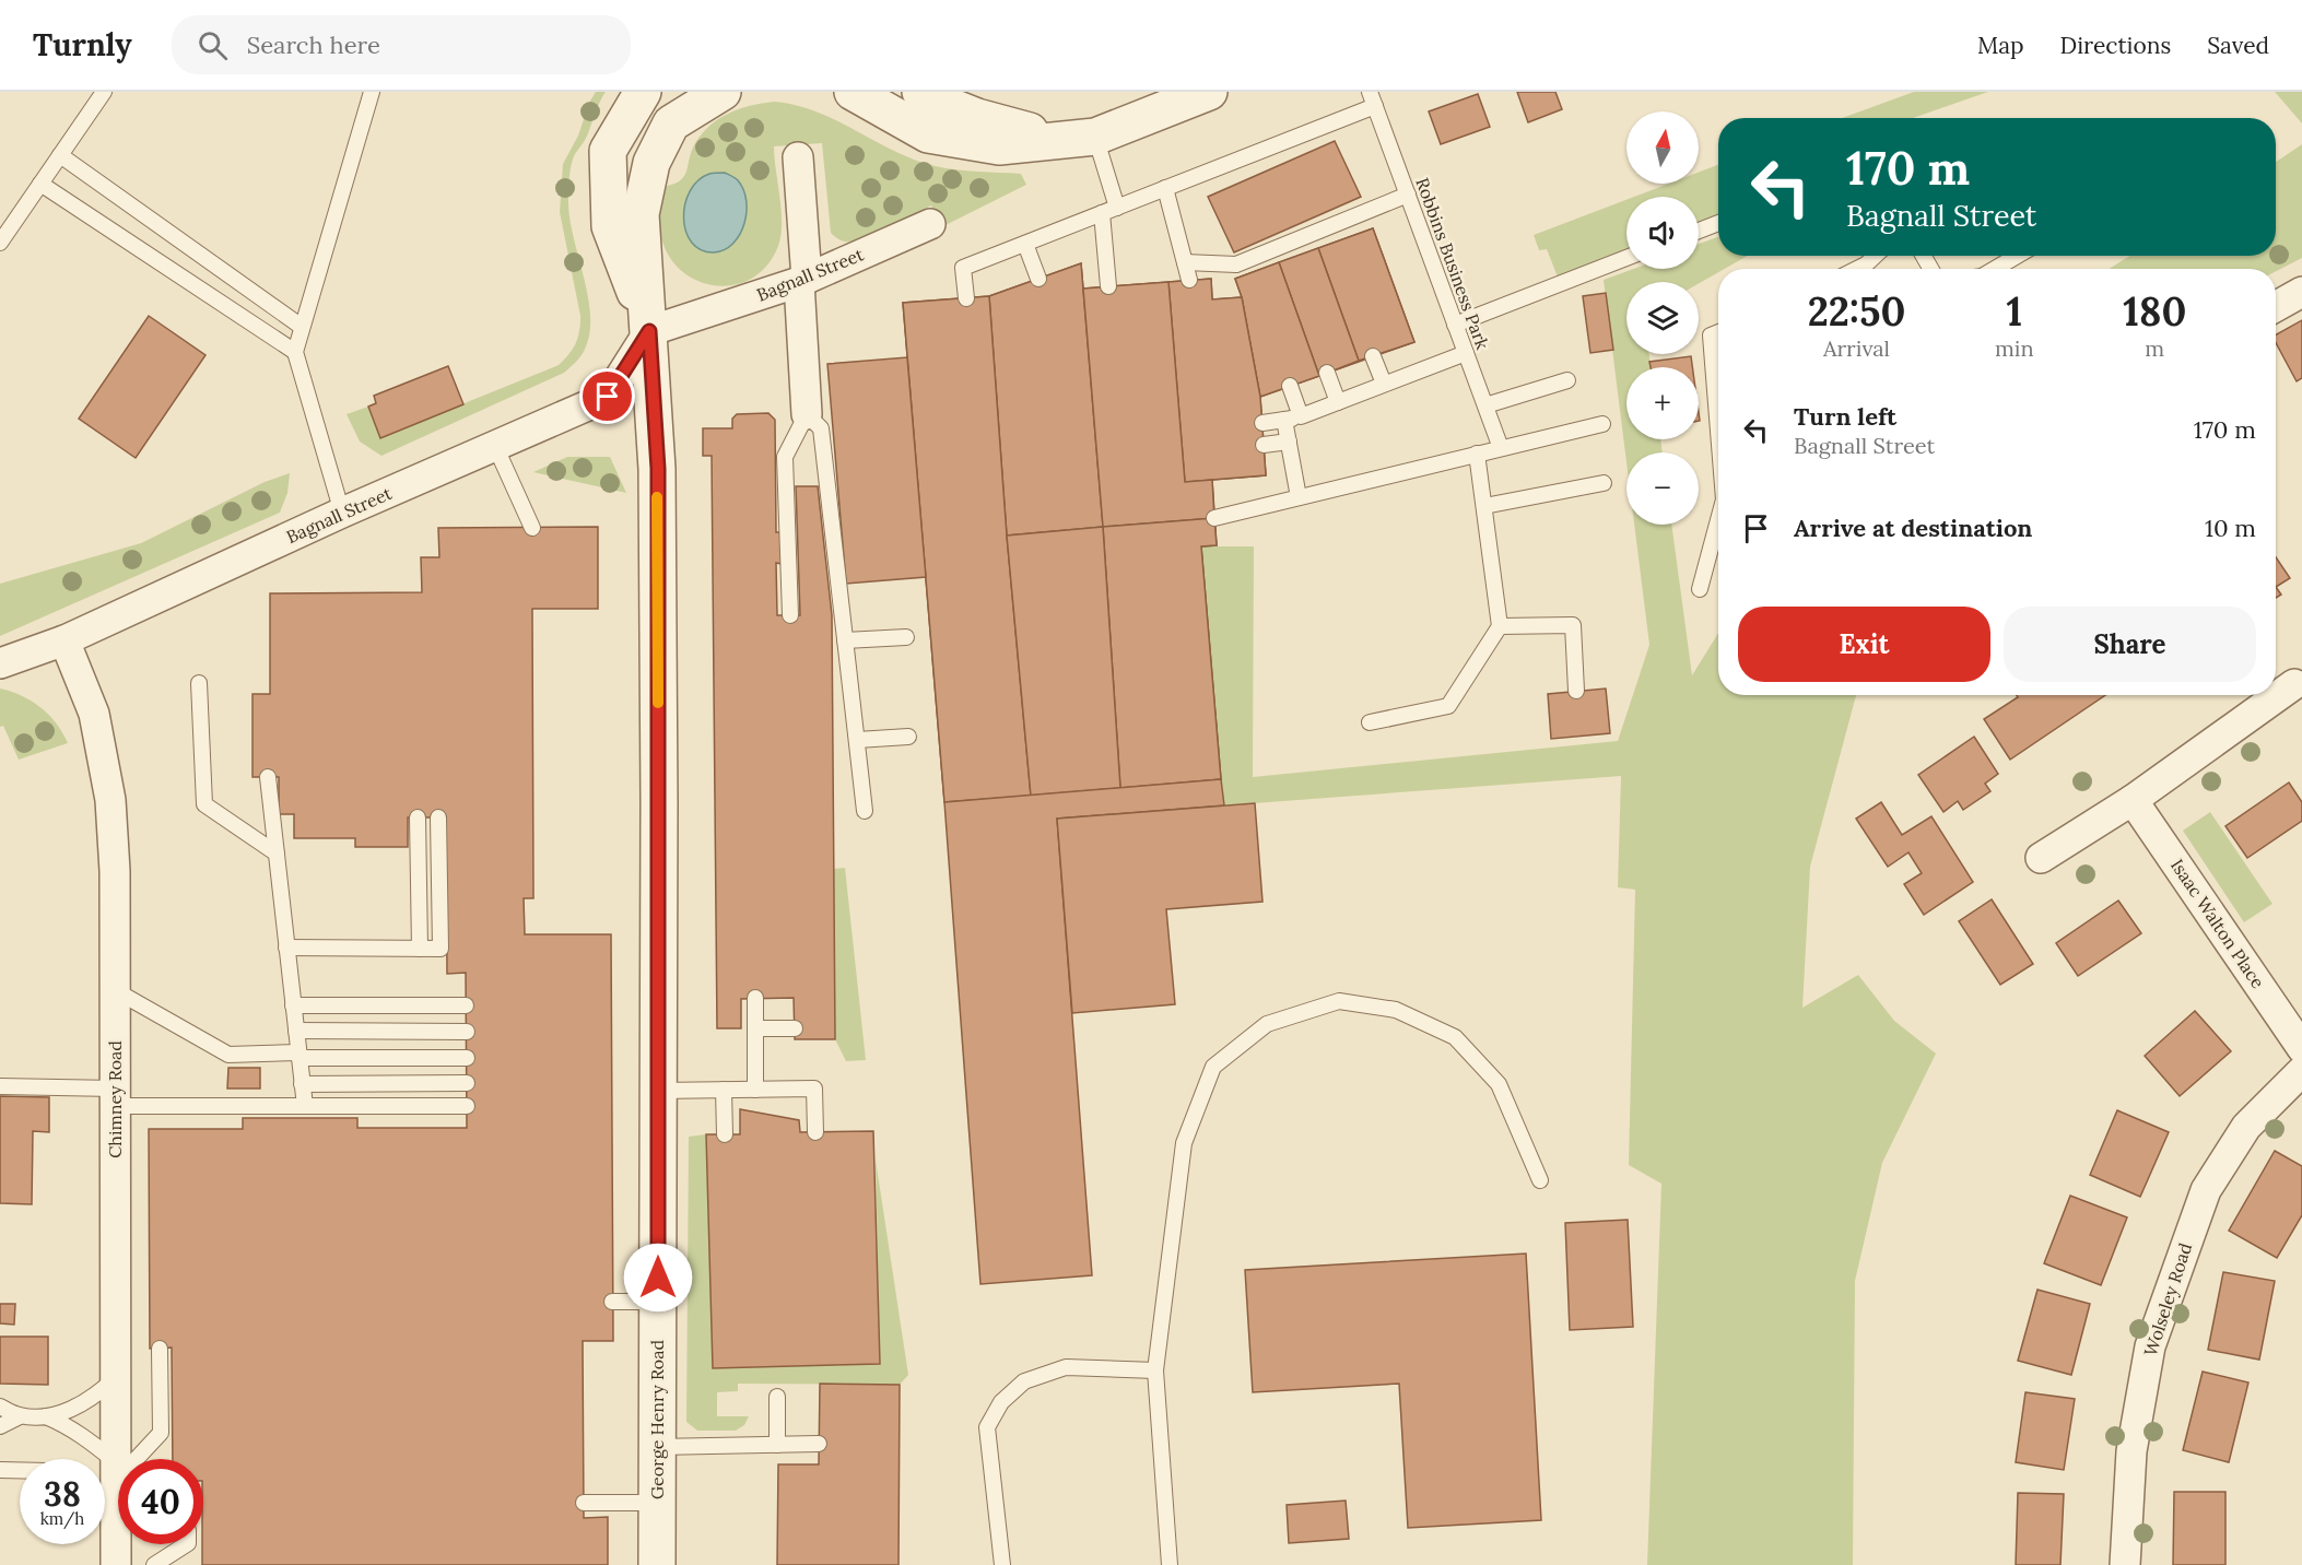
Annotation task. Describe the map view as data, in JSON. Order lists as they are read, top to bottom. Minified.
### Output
{"streets":{"street":["Bagnall Street","Isaac Walton Place","Chimney Road","Wolseley Road","George Henry Road"],"lane":["Robbins Business Park"]},"crossings":[["Bagnall Street","Chimney Road"],["Bagnall Street","George Henry Road"]],"north":"top","page":{"header":"Turnly","search":"Search here","nav":["Map","Directions","Saved"],"map_buttons":["+","−"],"turn":["170 m","Bagnall Street"],"eta":["22:50","Arrival","1","min","180","m"],"list":[{"name":"Turn left","note":"Bagnall Street","value":"170 m"},{"name":"Arrive at destination","value":"10 m"}],"buttons":["Exit","Share"],"speed":"38 km/h","limit":"40"}}
